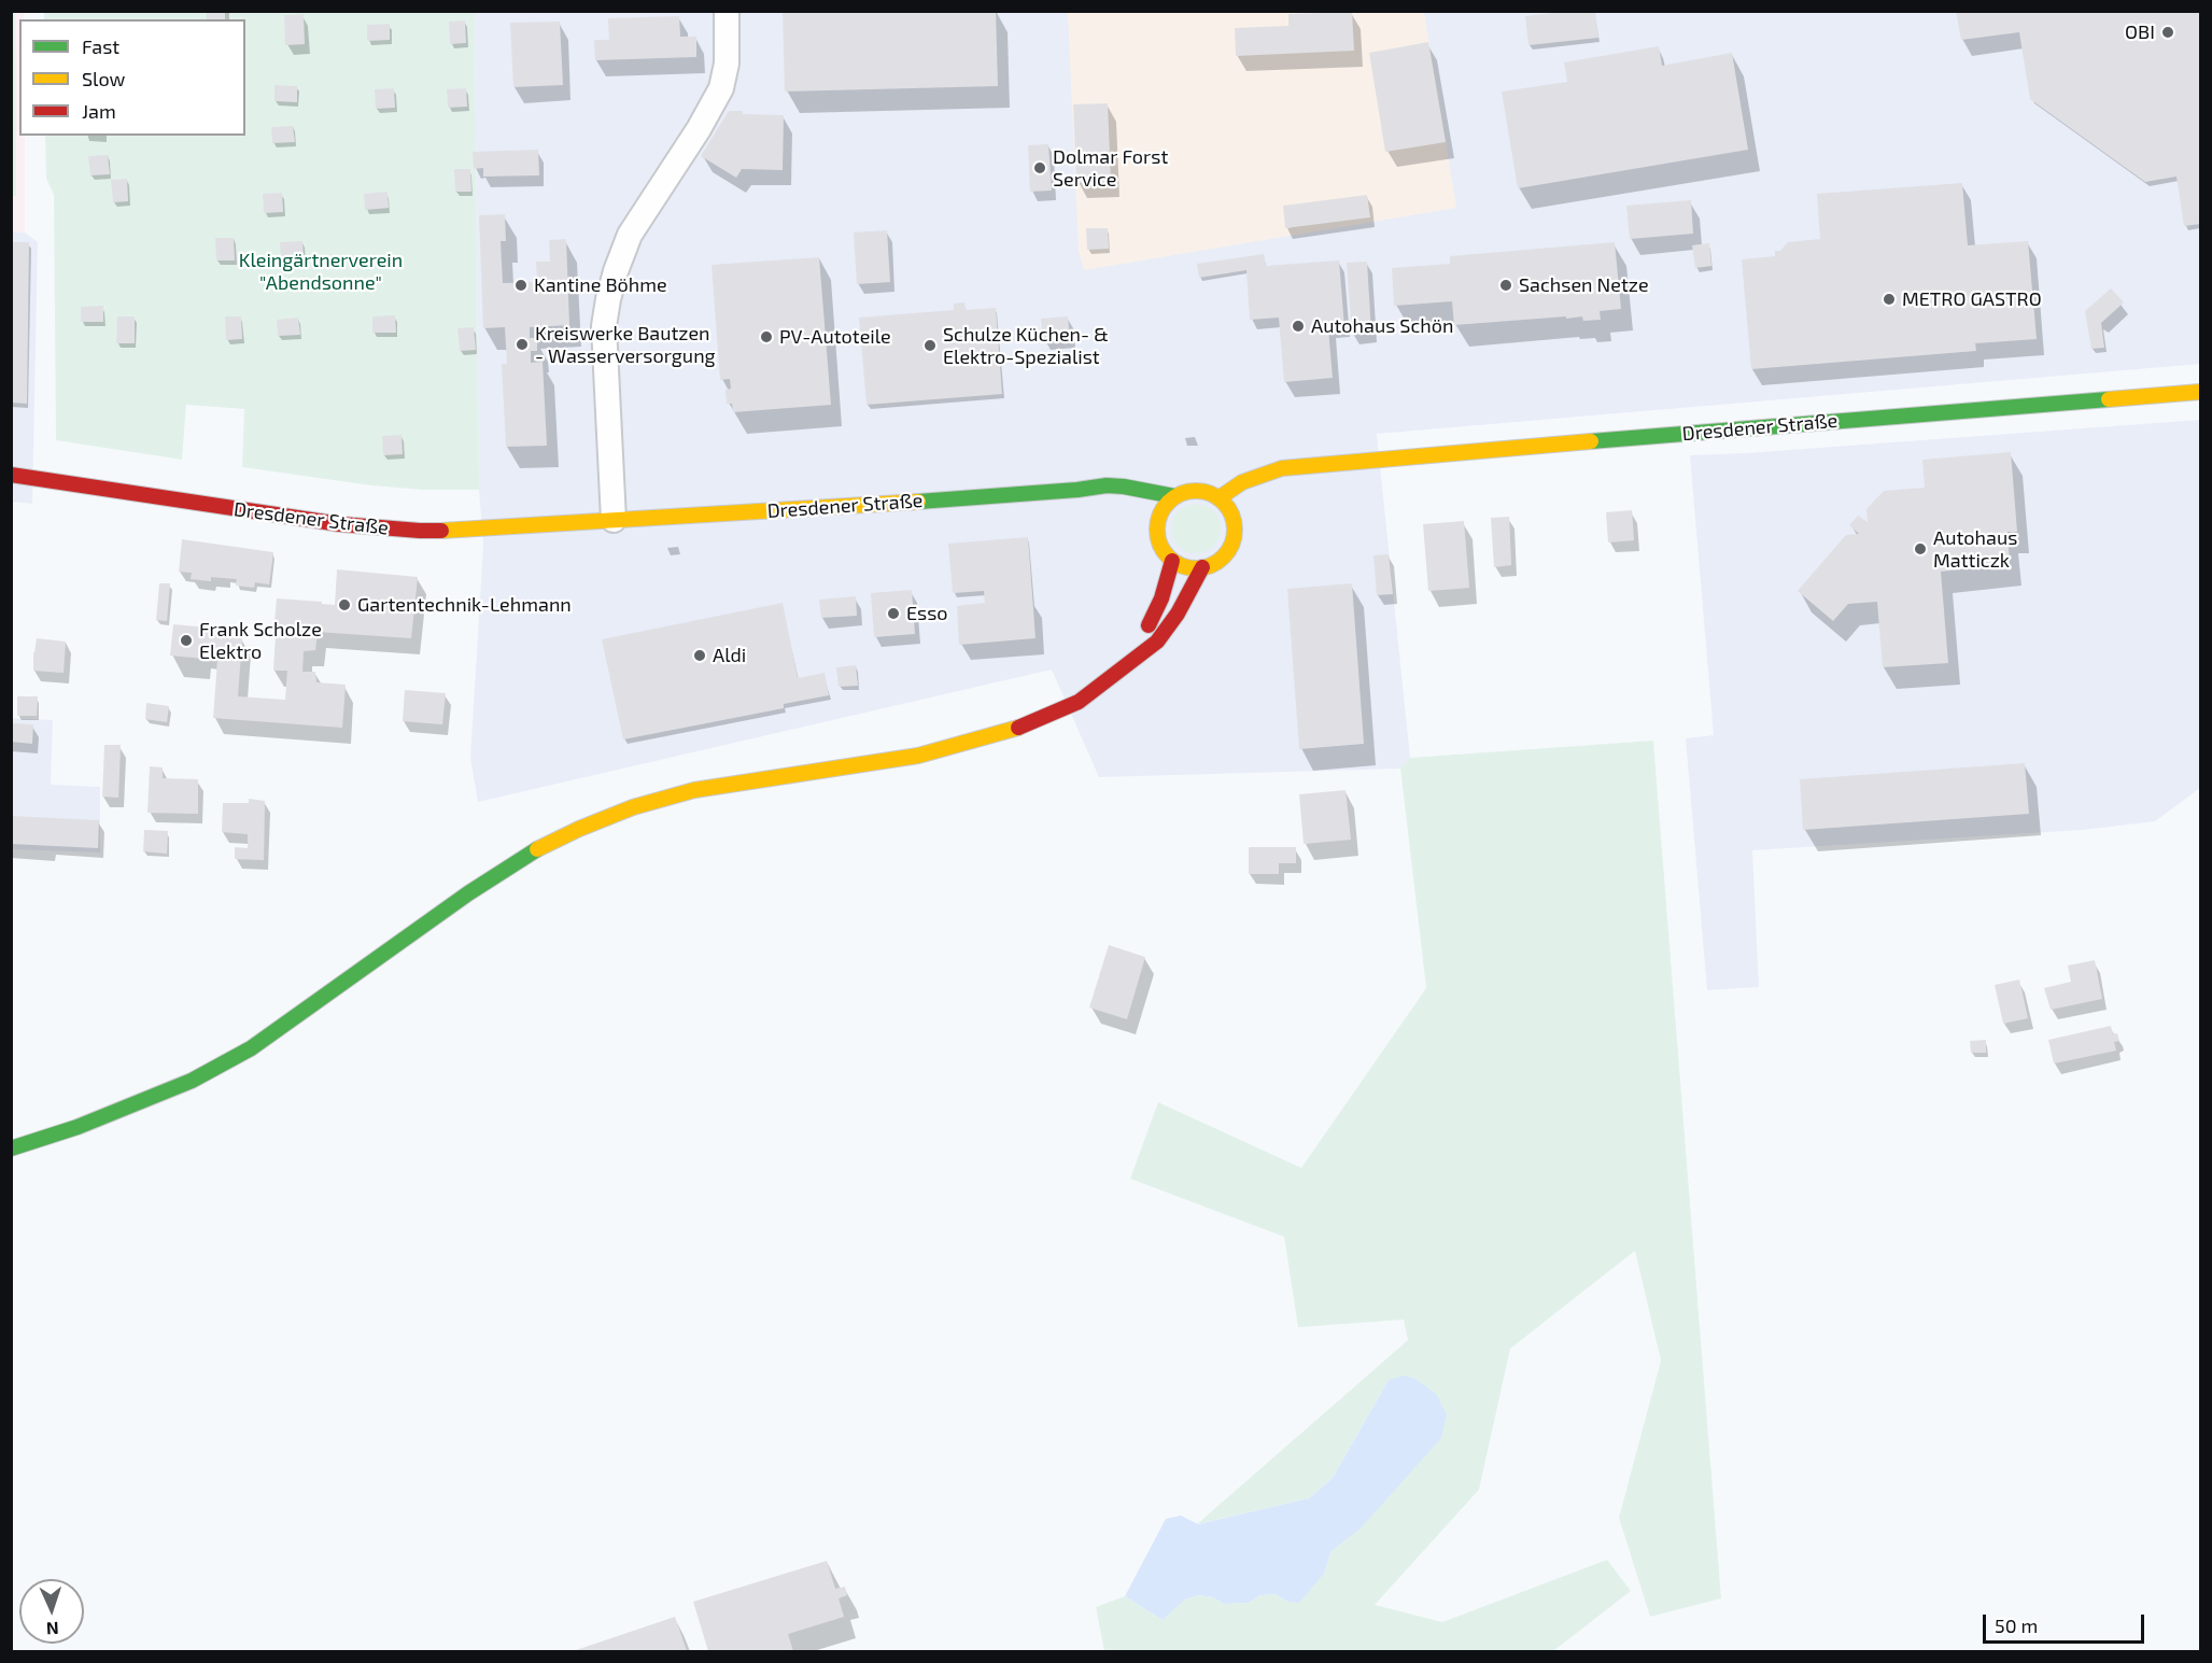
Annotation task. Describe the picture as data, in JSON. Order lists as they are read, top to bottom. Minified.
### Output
{"streets":{"main road":["Dresdener Straße"]},"parks":["Kleingärtnerverein \"Abendsonne\""],"places":["OBI","Dolmar Forst Service","Kantine Böhme","Sachsen Netze","METRO GASTRO","Autohaus Schön","PV-Autoteile","Kreiswerke Bautzen - Wasserversorgung","Schulze Küchen- & Elektro-Spezialist","Autohaus Matticzk","Gartentechnik-Lehmann","Esso","Frank Scholze Elektro","Aldi"],"legend":["Fast","Slow","Jam"],"scale_bar":"50 m","north":"bottom"}
